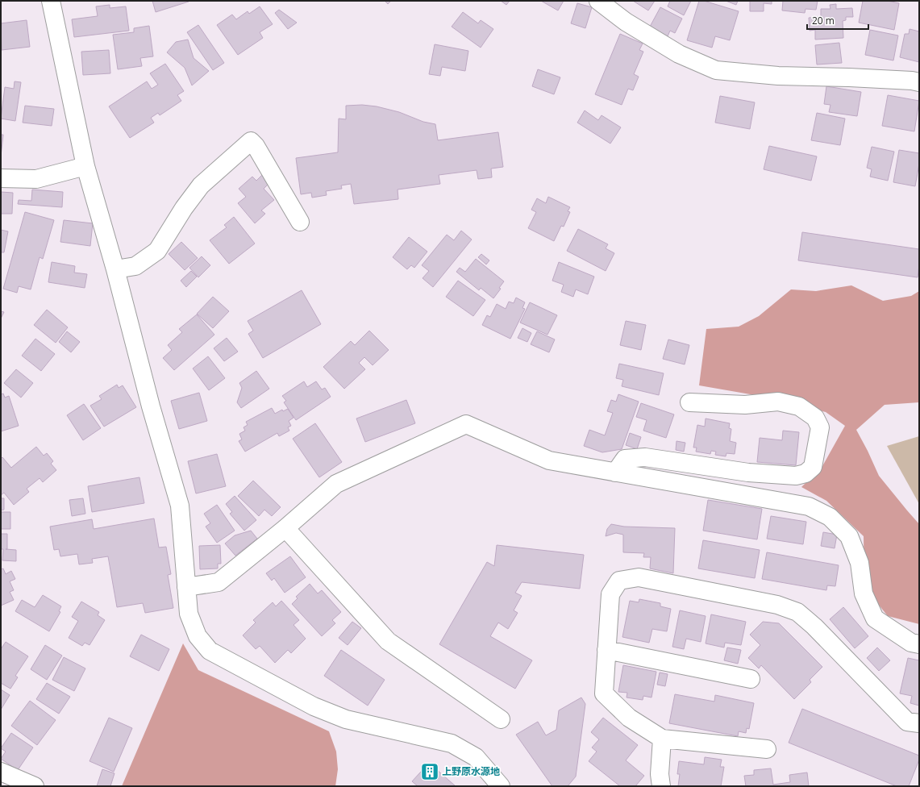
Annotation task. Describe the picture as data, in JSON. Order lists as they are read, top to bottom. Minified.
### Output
{"places":{"building":["上野原水源地"]},"scale_bar":"20 m"}
